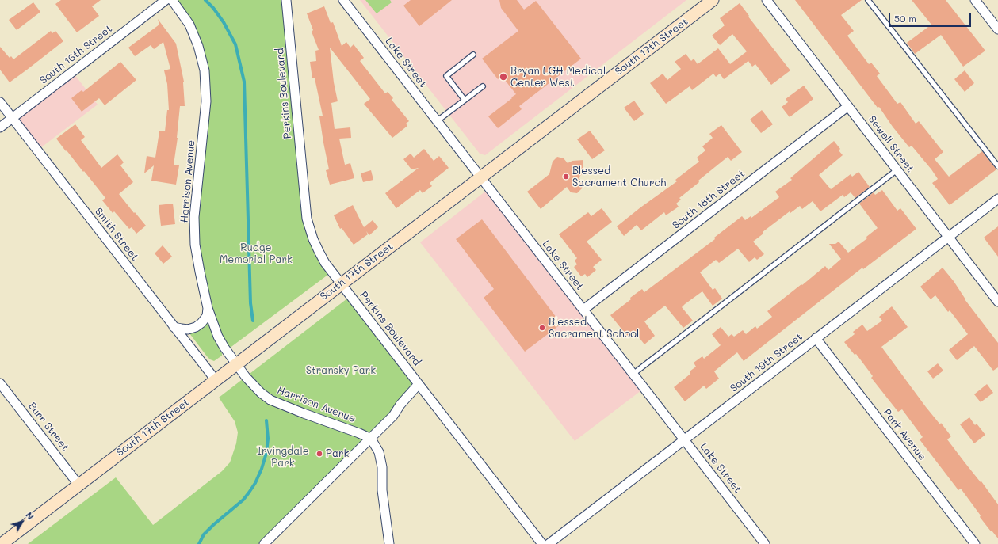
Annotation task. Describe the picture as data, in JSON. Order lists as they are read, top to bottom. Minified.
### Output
{"streets":{"main road":["South 17th Street"],"street":["South 16th Street","Lake Street","Perkins Boulevard","Sewell Street","Harrison Avenue","South 18th Street","Smith Street","South 19th Street","Burr Street","Park Avenue"]},"crossings":[["South 17th Street","Lake Street"],["South 17th Street","Perkins Boulevard"],["South 17th Street","Harrison Avenue"],["South 17th Street","Smith Street"],["South 17th Street","Burr Street"],["South 16th Street","Smith Street"],["Lake Street","South 18th Street"],["Lake Street","South 19th Street"],["Sewell Street","South 18th Street"],["Sewell Street","South 19th Street"],["South 19th Street","Park Avenue"]],"parks":["Rudge Memorial Park","Stransky Park","Irvingdale Park"],"places":["Bryan LGH Medical Center West","Blessed Sacrament Church","Blessed Sacrament School","Park"],"scale_bar":"50 m","north":"top right"}
